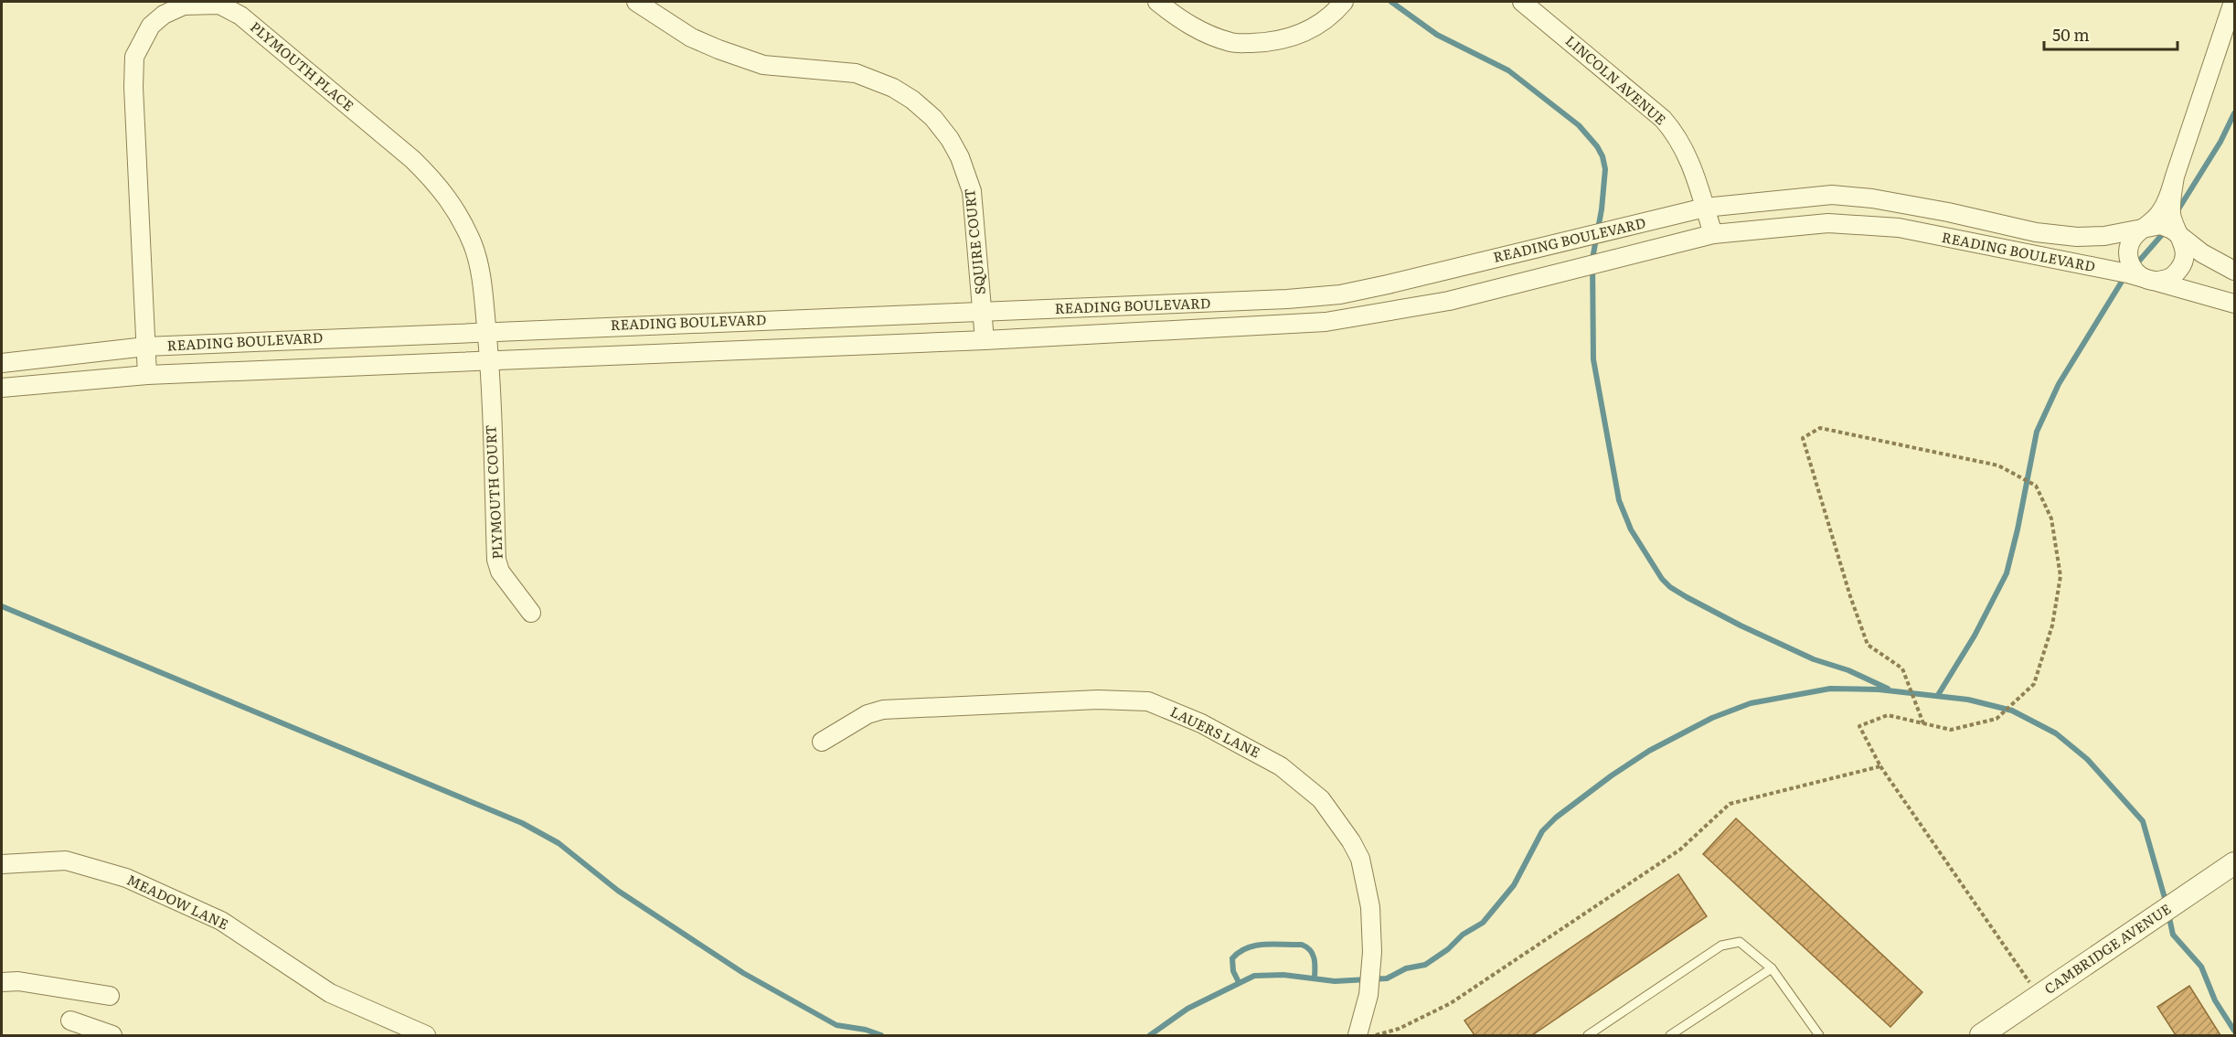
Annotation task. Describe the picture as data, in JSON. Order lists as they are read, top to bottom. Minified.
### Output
{"streets":{"street":["PLYMOUTH PLACE","LINCOLN AVENUE","READING BOULEVARD","SQUIRE COURT","PLYMOUTH COURT","LAUERS LANE","MEADOW LANE","CAMBRIDGE AVENUE"]},"crossings":[["PLYMOUTH PLACE","READING BOULEVARD"],["PLYMOUTH PLACE","PLYMOUTH COURT"],["LINCOLN AVENUE","READING BOULEVARD"],["READING BOULEVARD","SQUIRE COURT"],["READING BOULEVARD","PLYMOUTH COURT"]],"scale_bar":"50 m"}
